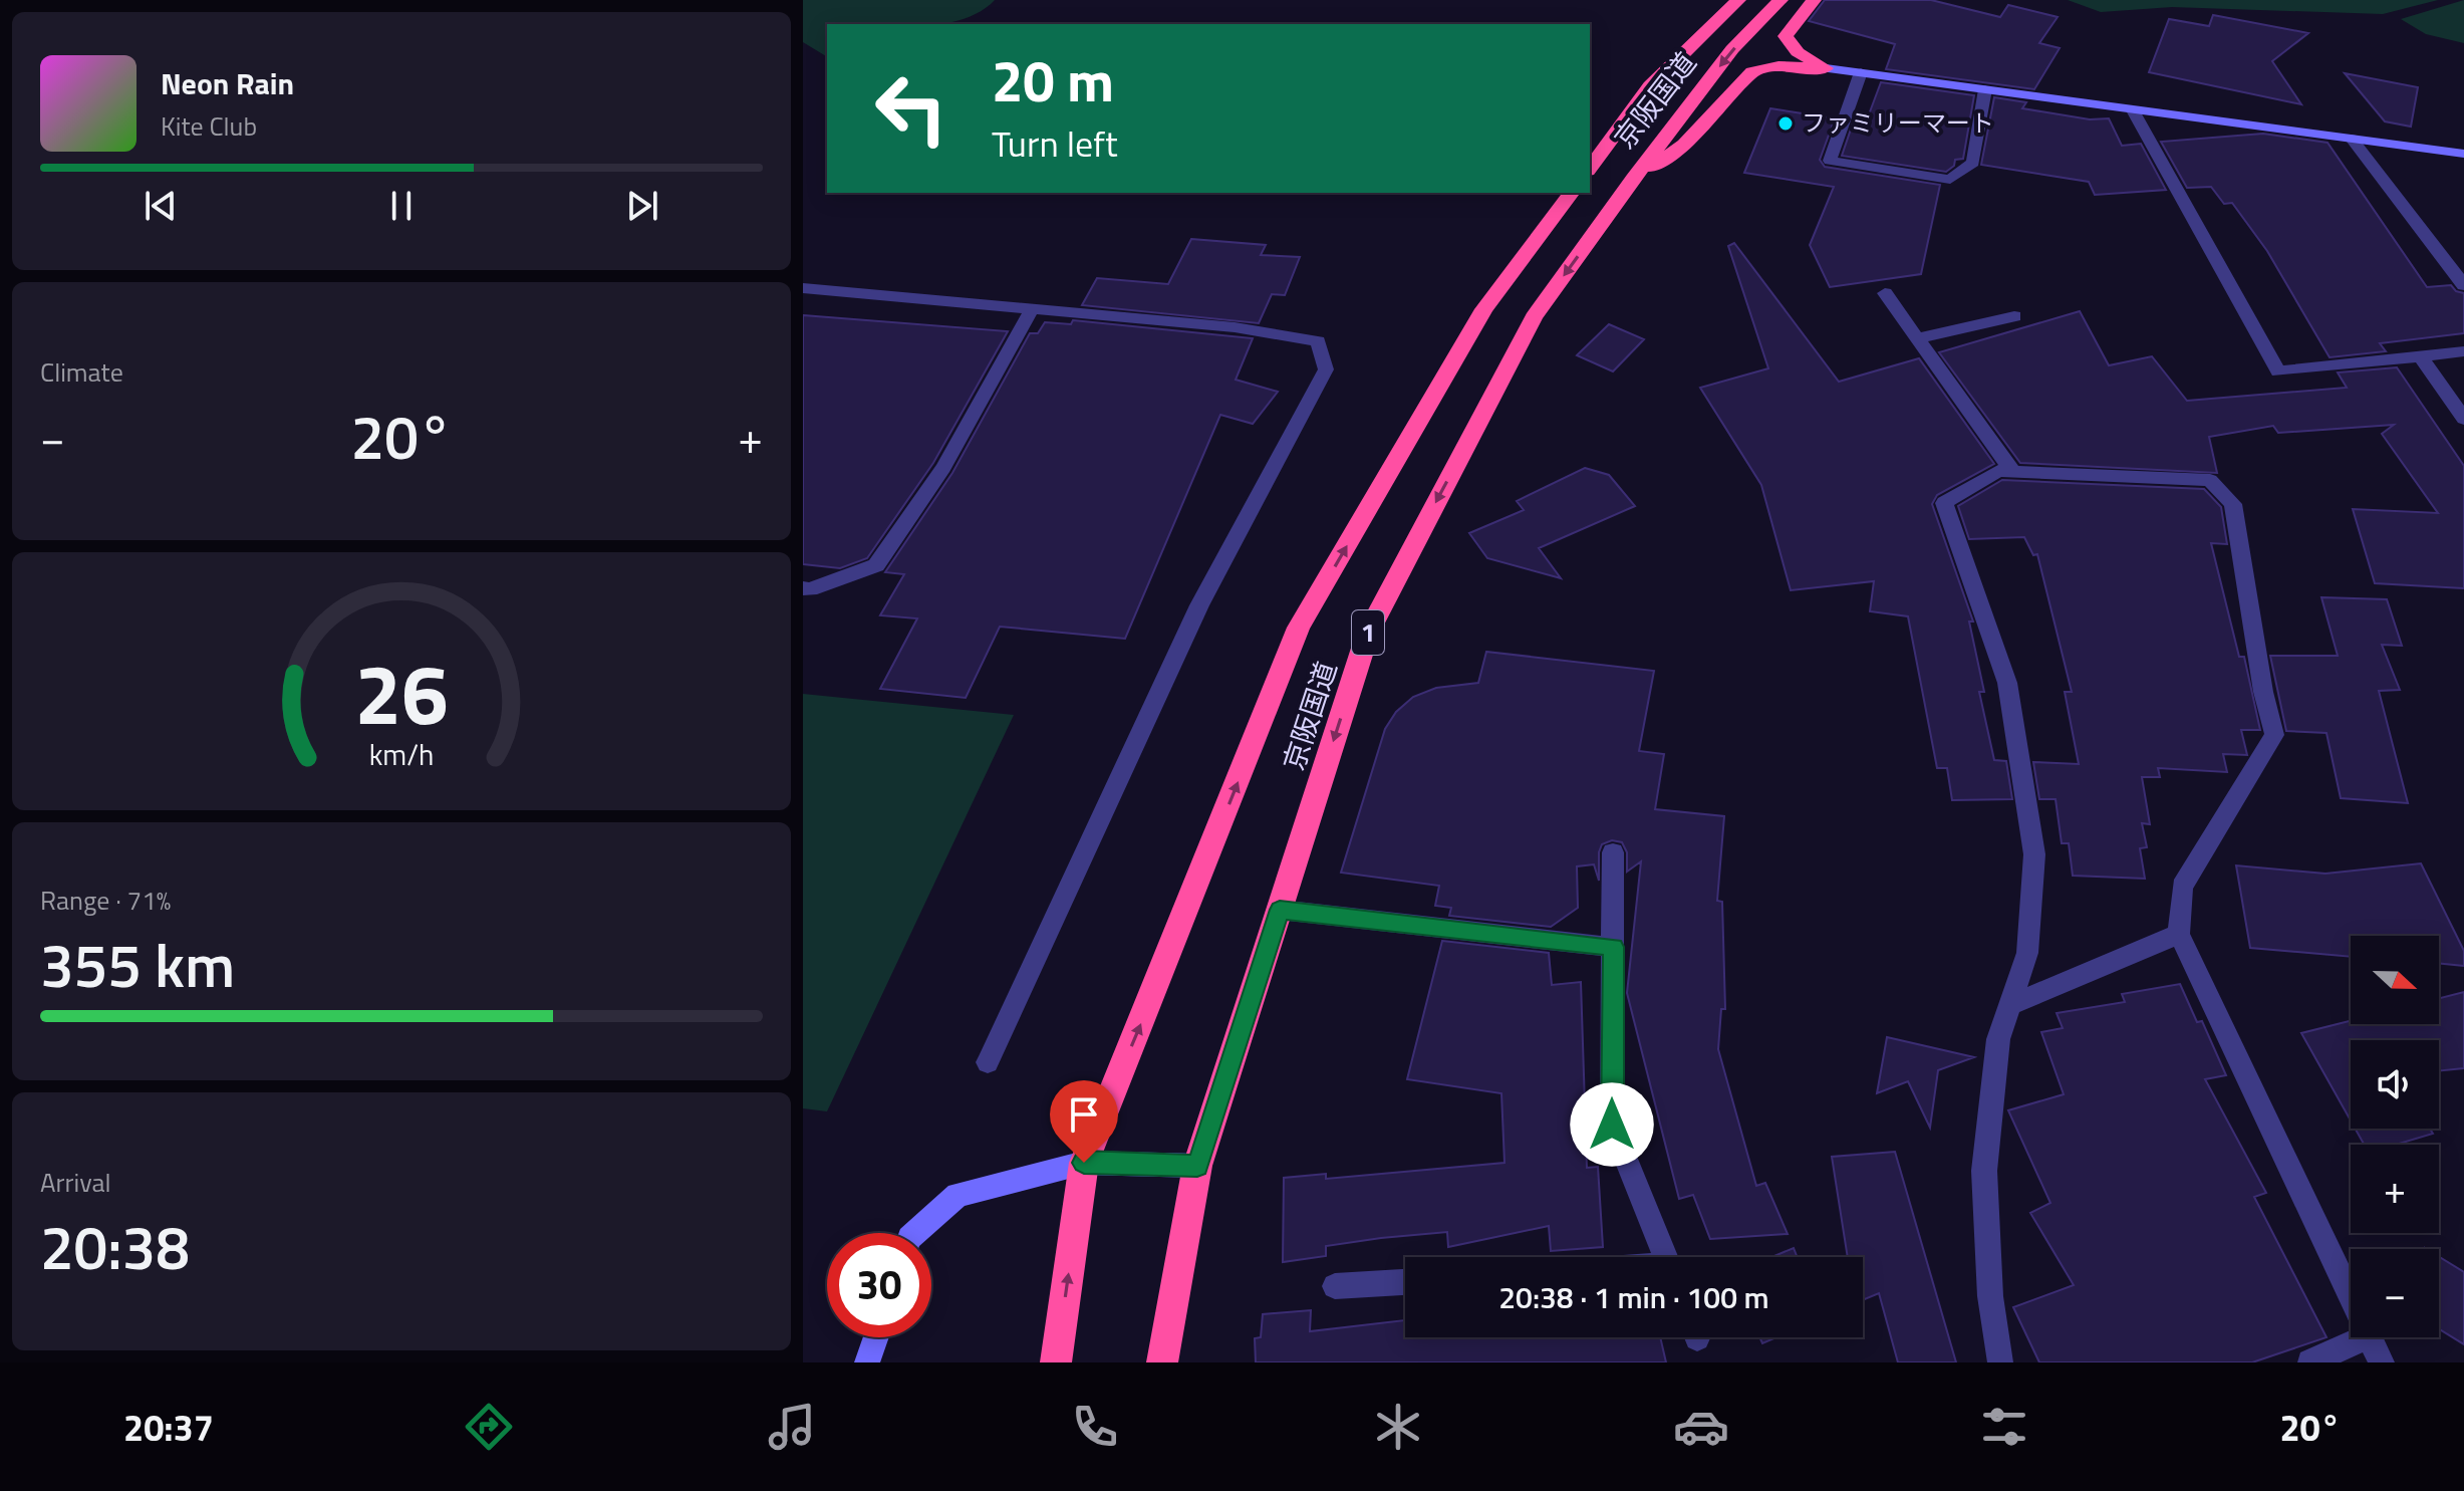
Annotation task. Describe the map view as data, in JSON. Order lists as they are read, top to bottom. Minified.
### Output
{"streets":{"highway":["京阪国道","1"]},"crossings":[["京阪国道","1"]],"places":["ファミリーマート"],"north":"right","page":{"turn":["20 m","Turn left"],"song":["Neon Rain","Kite Club"],"tile":["Climate",["Range · 71%","355 km"],["Arrival","20:38"]],"heat":["−","20°","+"],"map_buttons":["+","−"],"limit":"30","trip":"20:38 · 1 min · 100 m","tabs":["20:37","20°"],"gauge":["26","km/h"]}}
